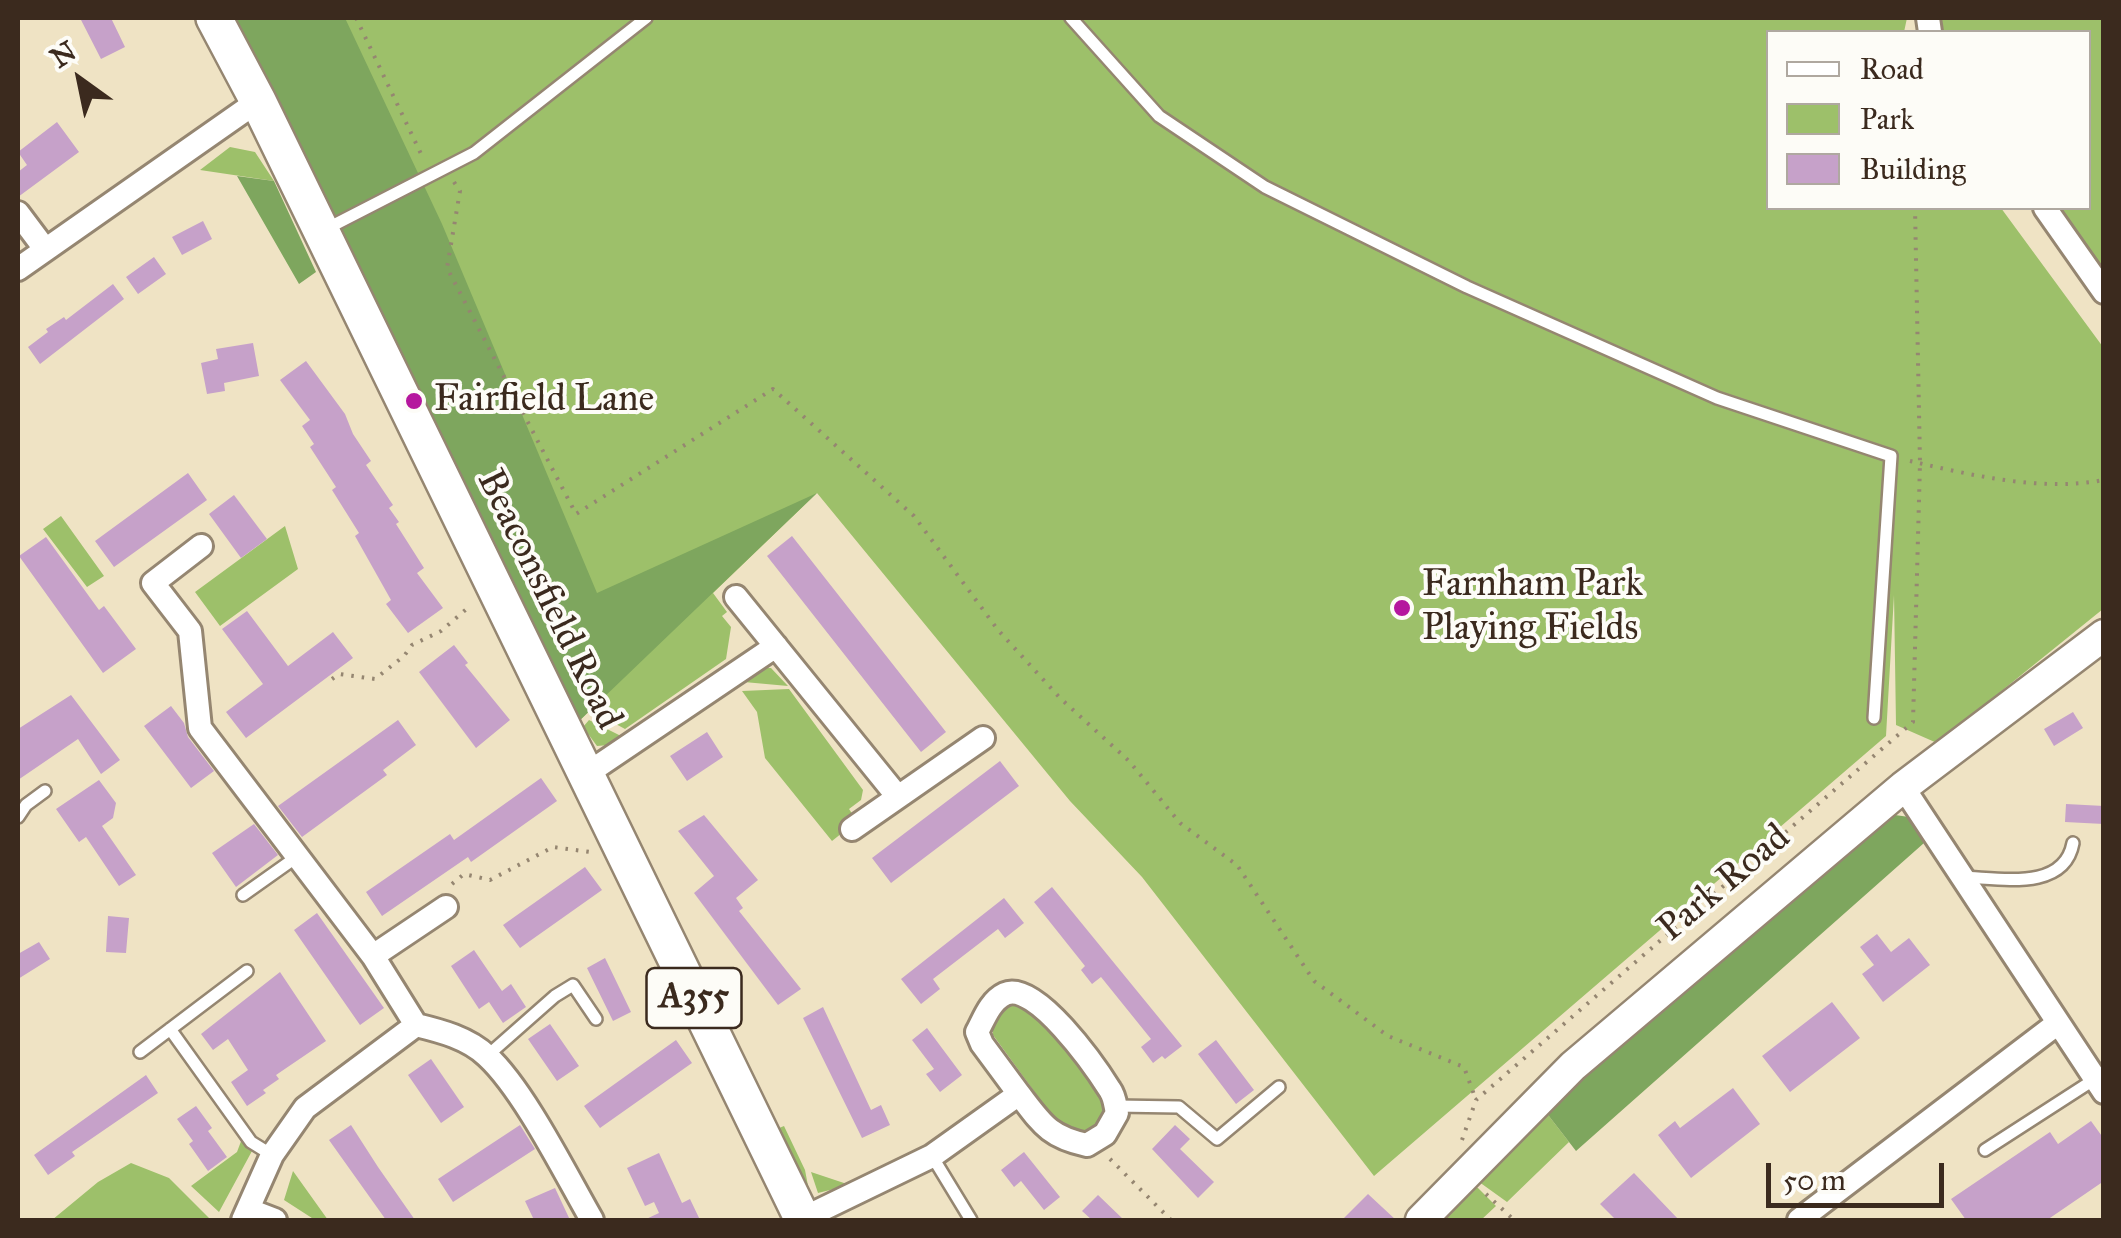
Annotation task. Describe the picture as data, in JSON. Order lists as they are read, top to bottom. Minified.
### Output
{"streets":{"main road":["Beaconsfield Road","Park Road","A355"]},"places":["Fairfield Lane","Farnham Park Playing Fields"],"legend":["Road","Park","Building"],"scale_bar":"50 m","north":"top left"}
